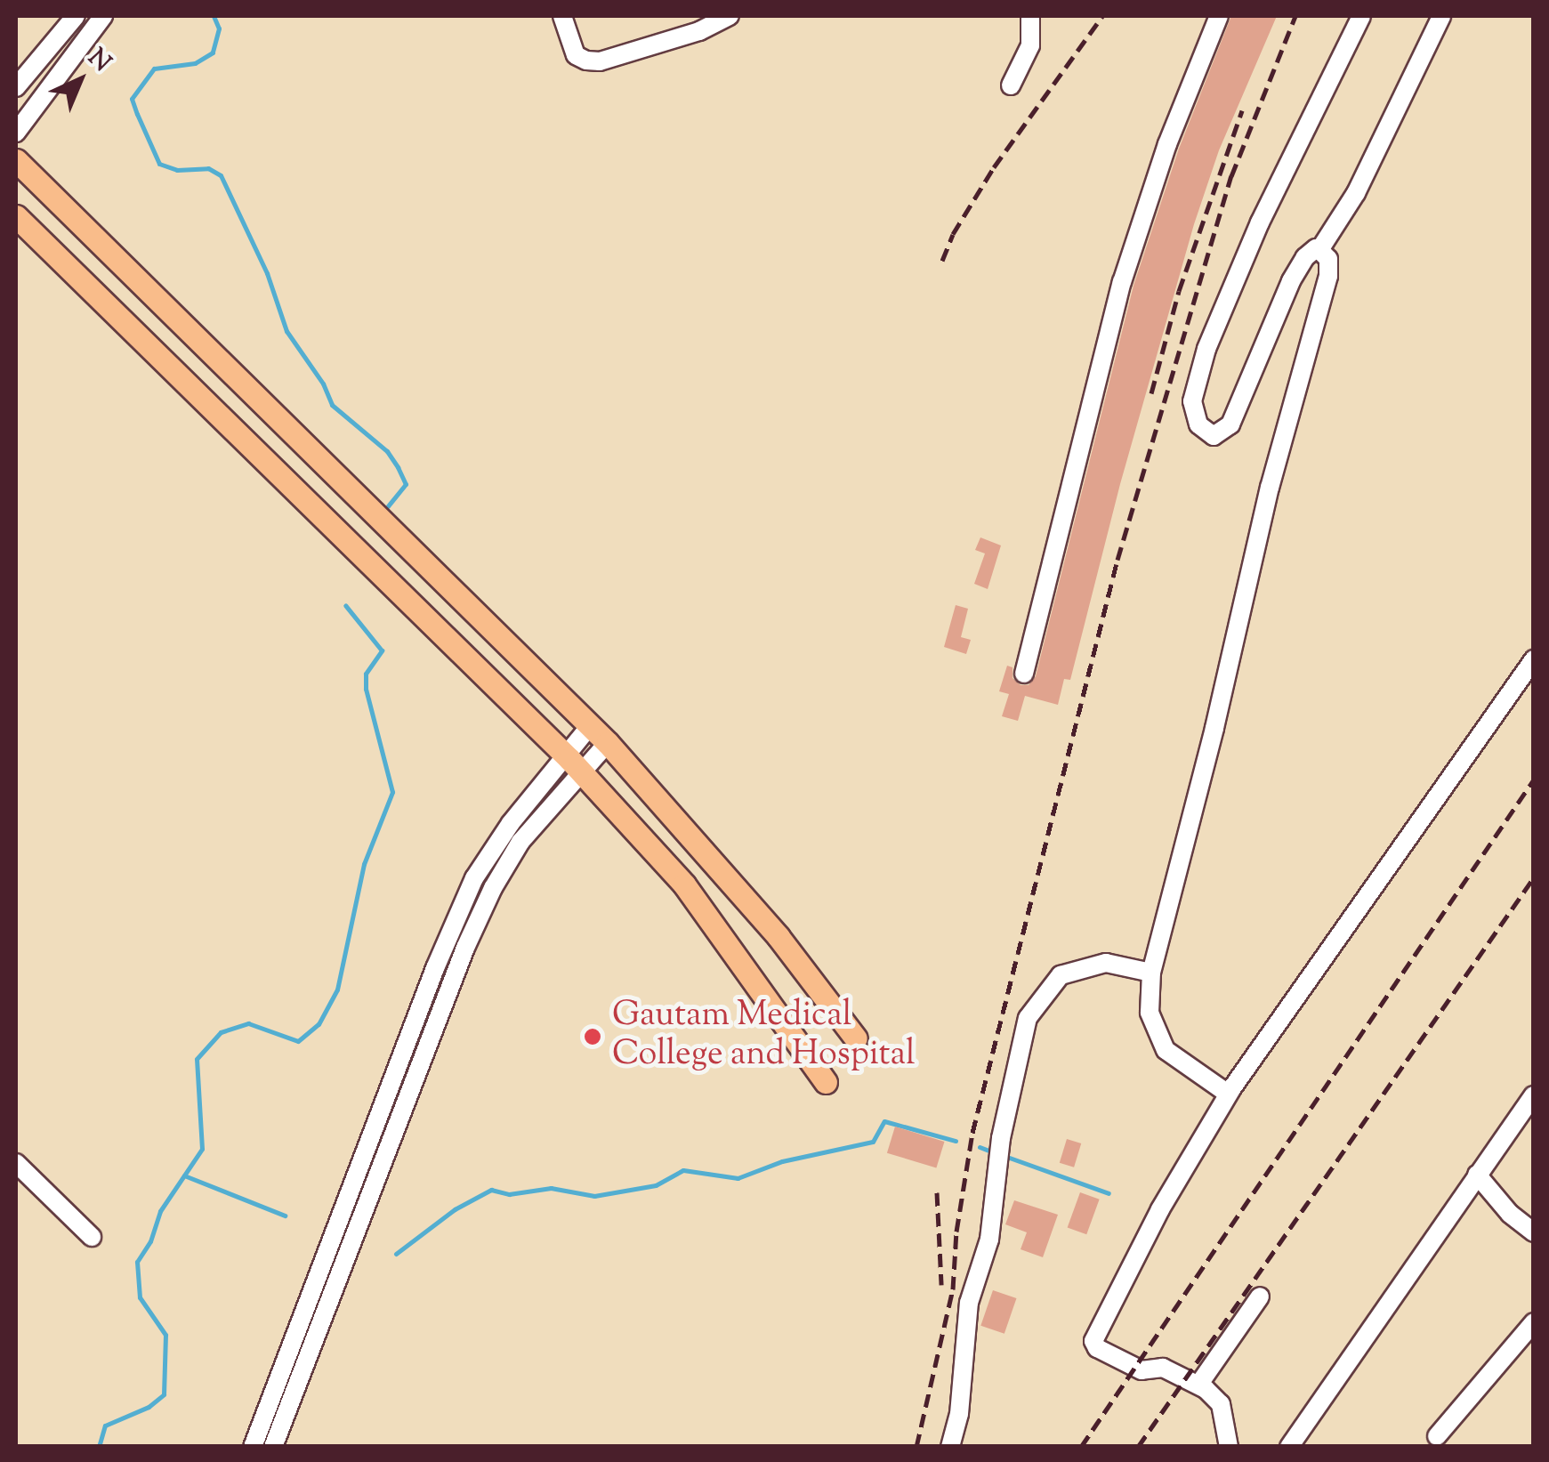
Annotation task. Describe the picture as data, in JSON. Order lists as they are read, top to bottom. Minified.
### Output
{"places":["Gautam Medical College and Hospital"],"north":"top right"}
